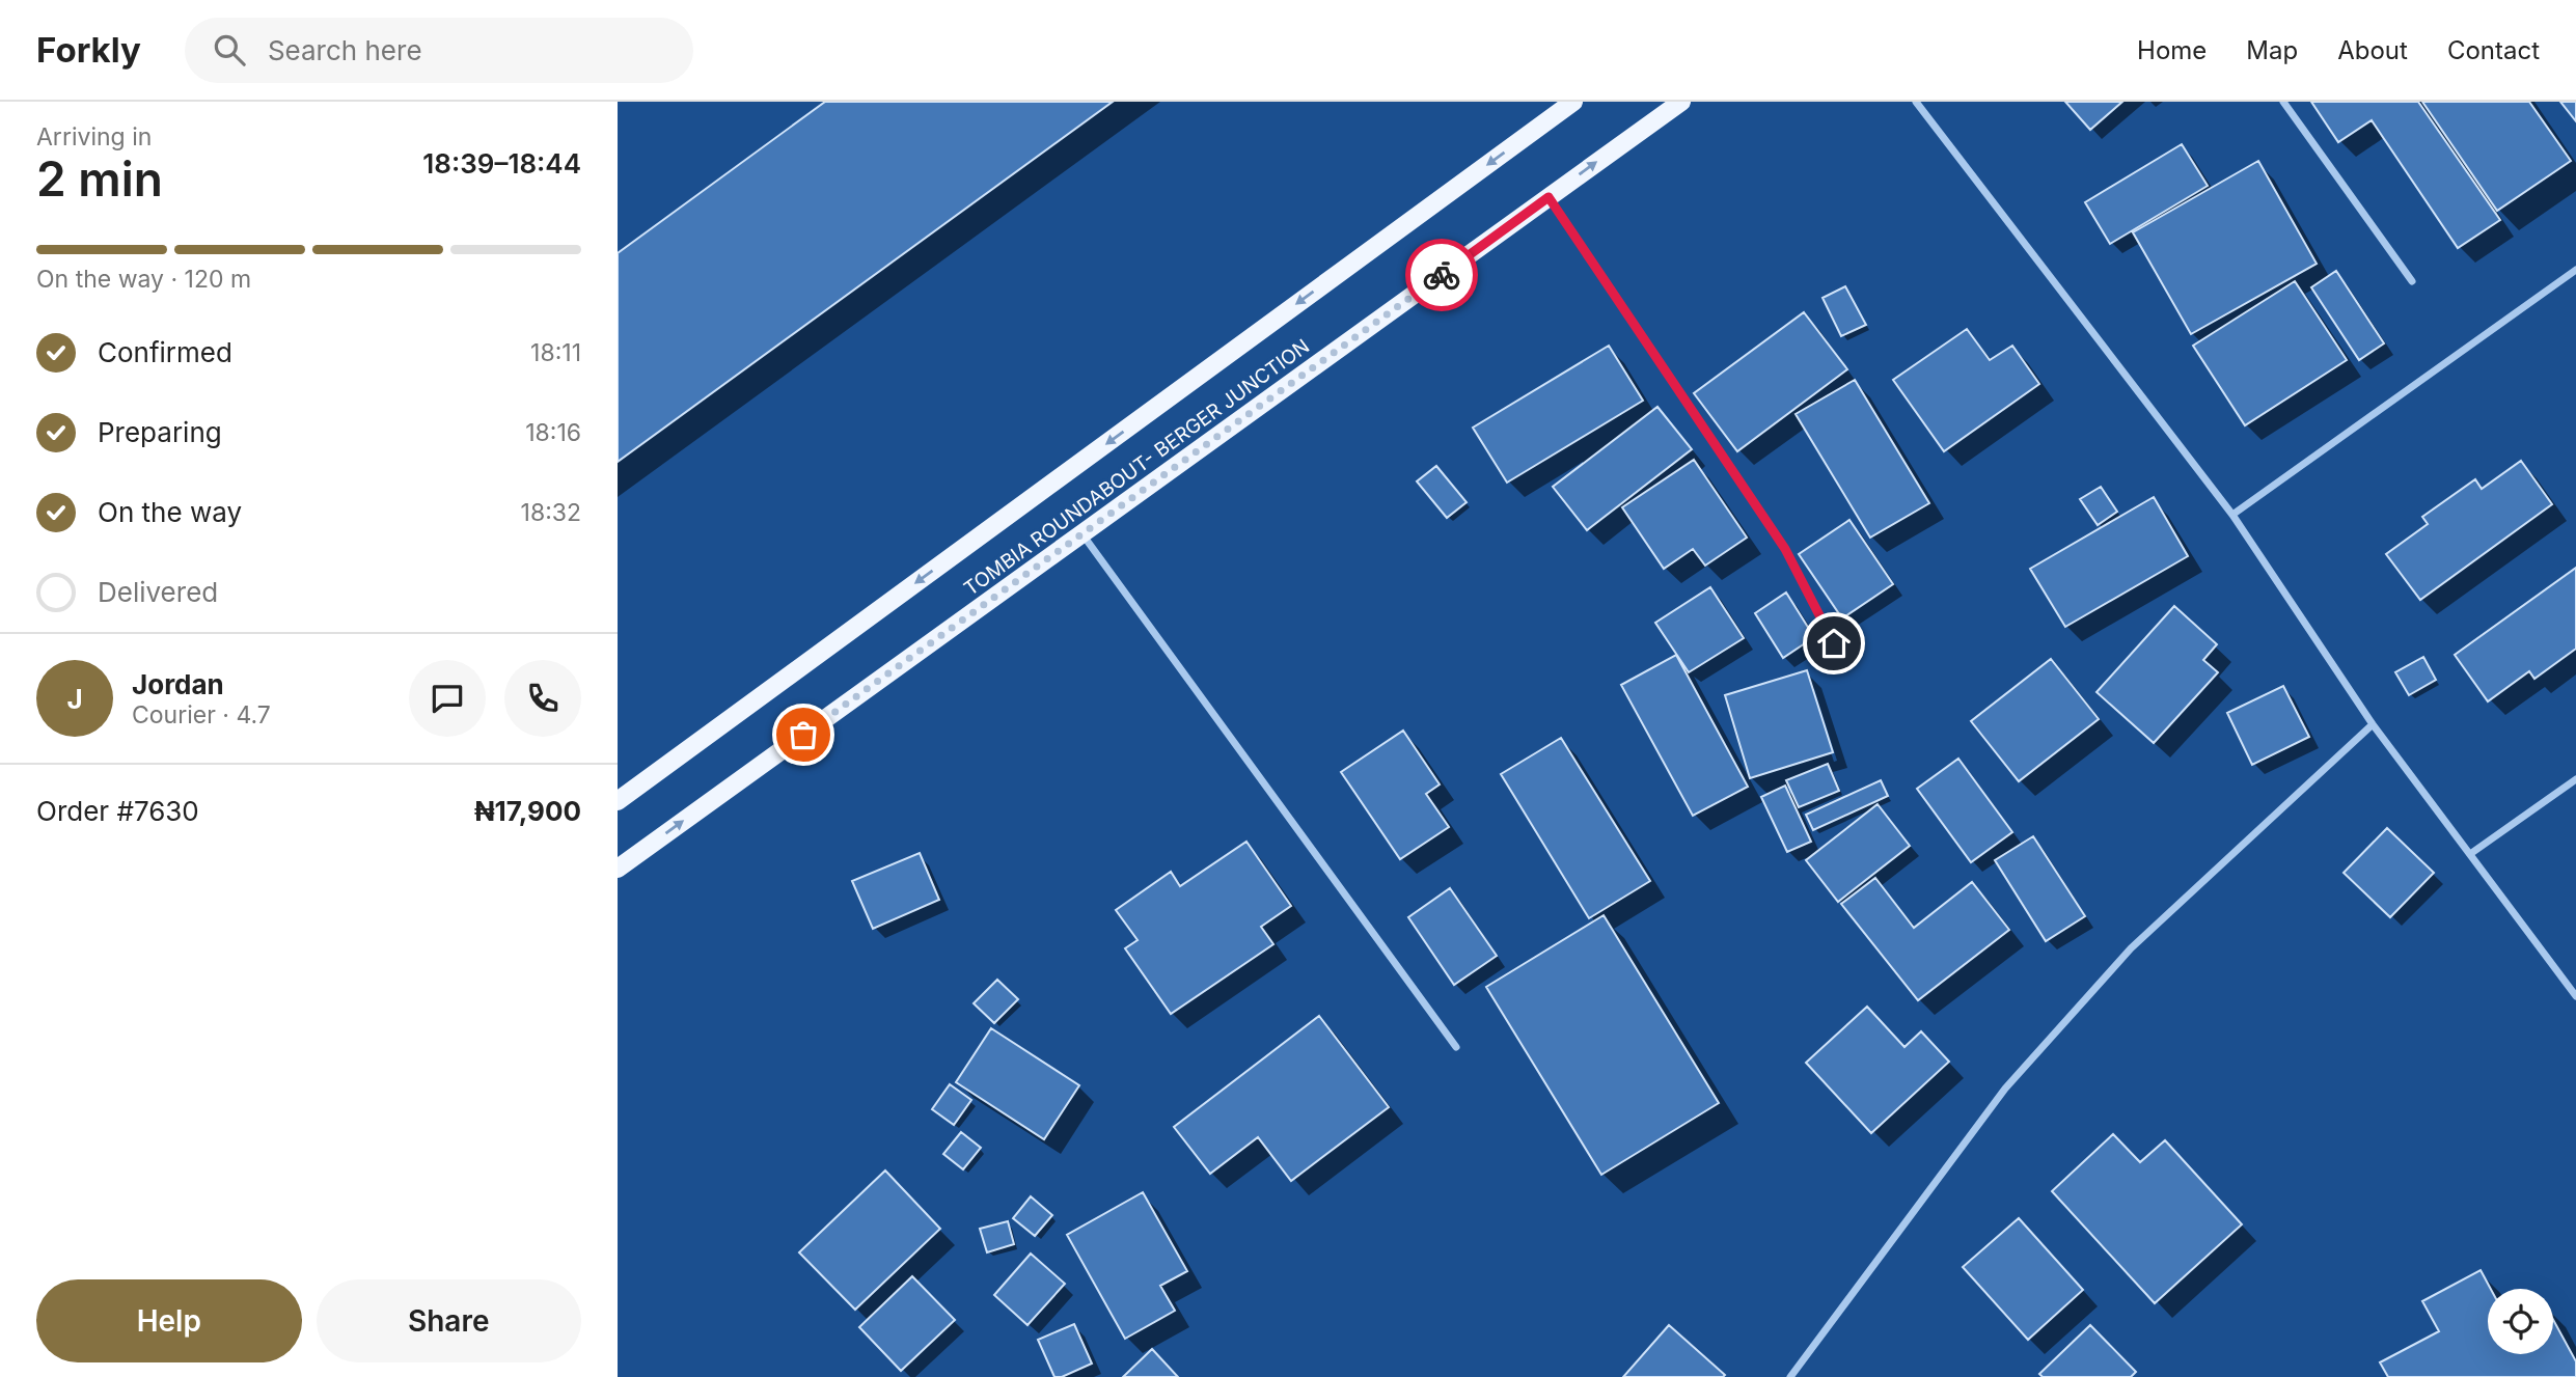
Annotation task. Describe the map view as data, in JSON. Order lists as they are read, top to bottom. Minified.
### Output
{"streets":{"main road":["TOMBIA ROUNDABOUT- BERGER JUNCTION"]},"page":{"header":"Forkly","search":"Search here","nav":["Home","Map","About","Contact"],"heading":["2 min","Arriving in","18:39–18:44"],"panel":["Jordan","Courier · 4.7","Order #7630","₦17,900"],"bar":"On the way · 120 m","list":[["Confirmed","18:11"],["Preparing","18:16"],["On the way","18:32"],"Delivered"],"round":"J","buttons":["Help","Share"]}}
